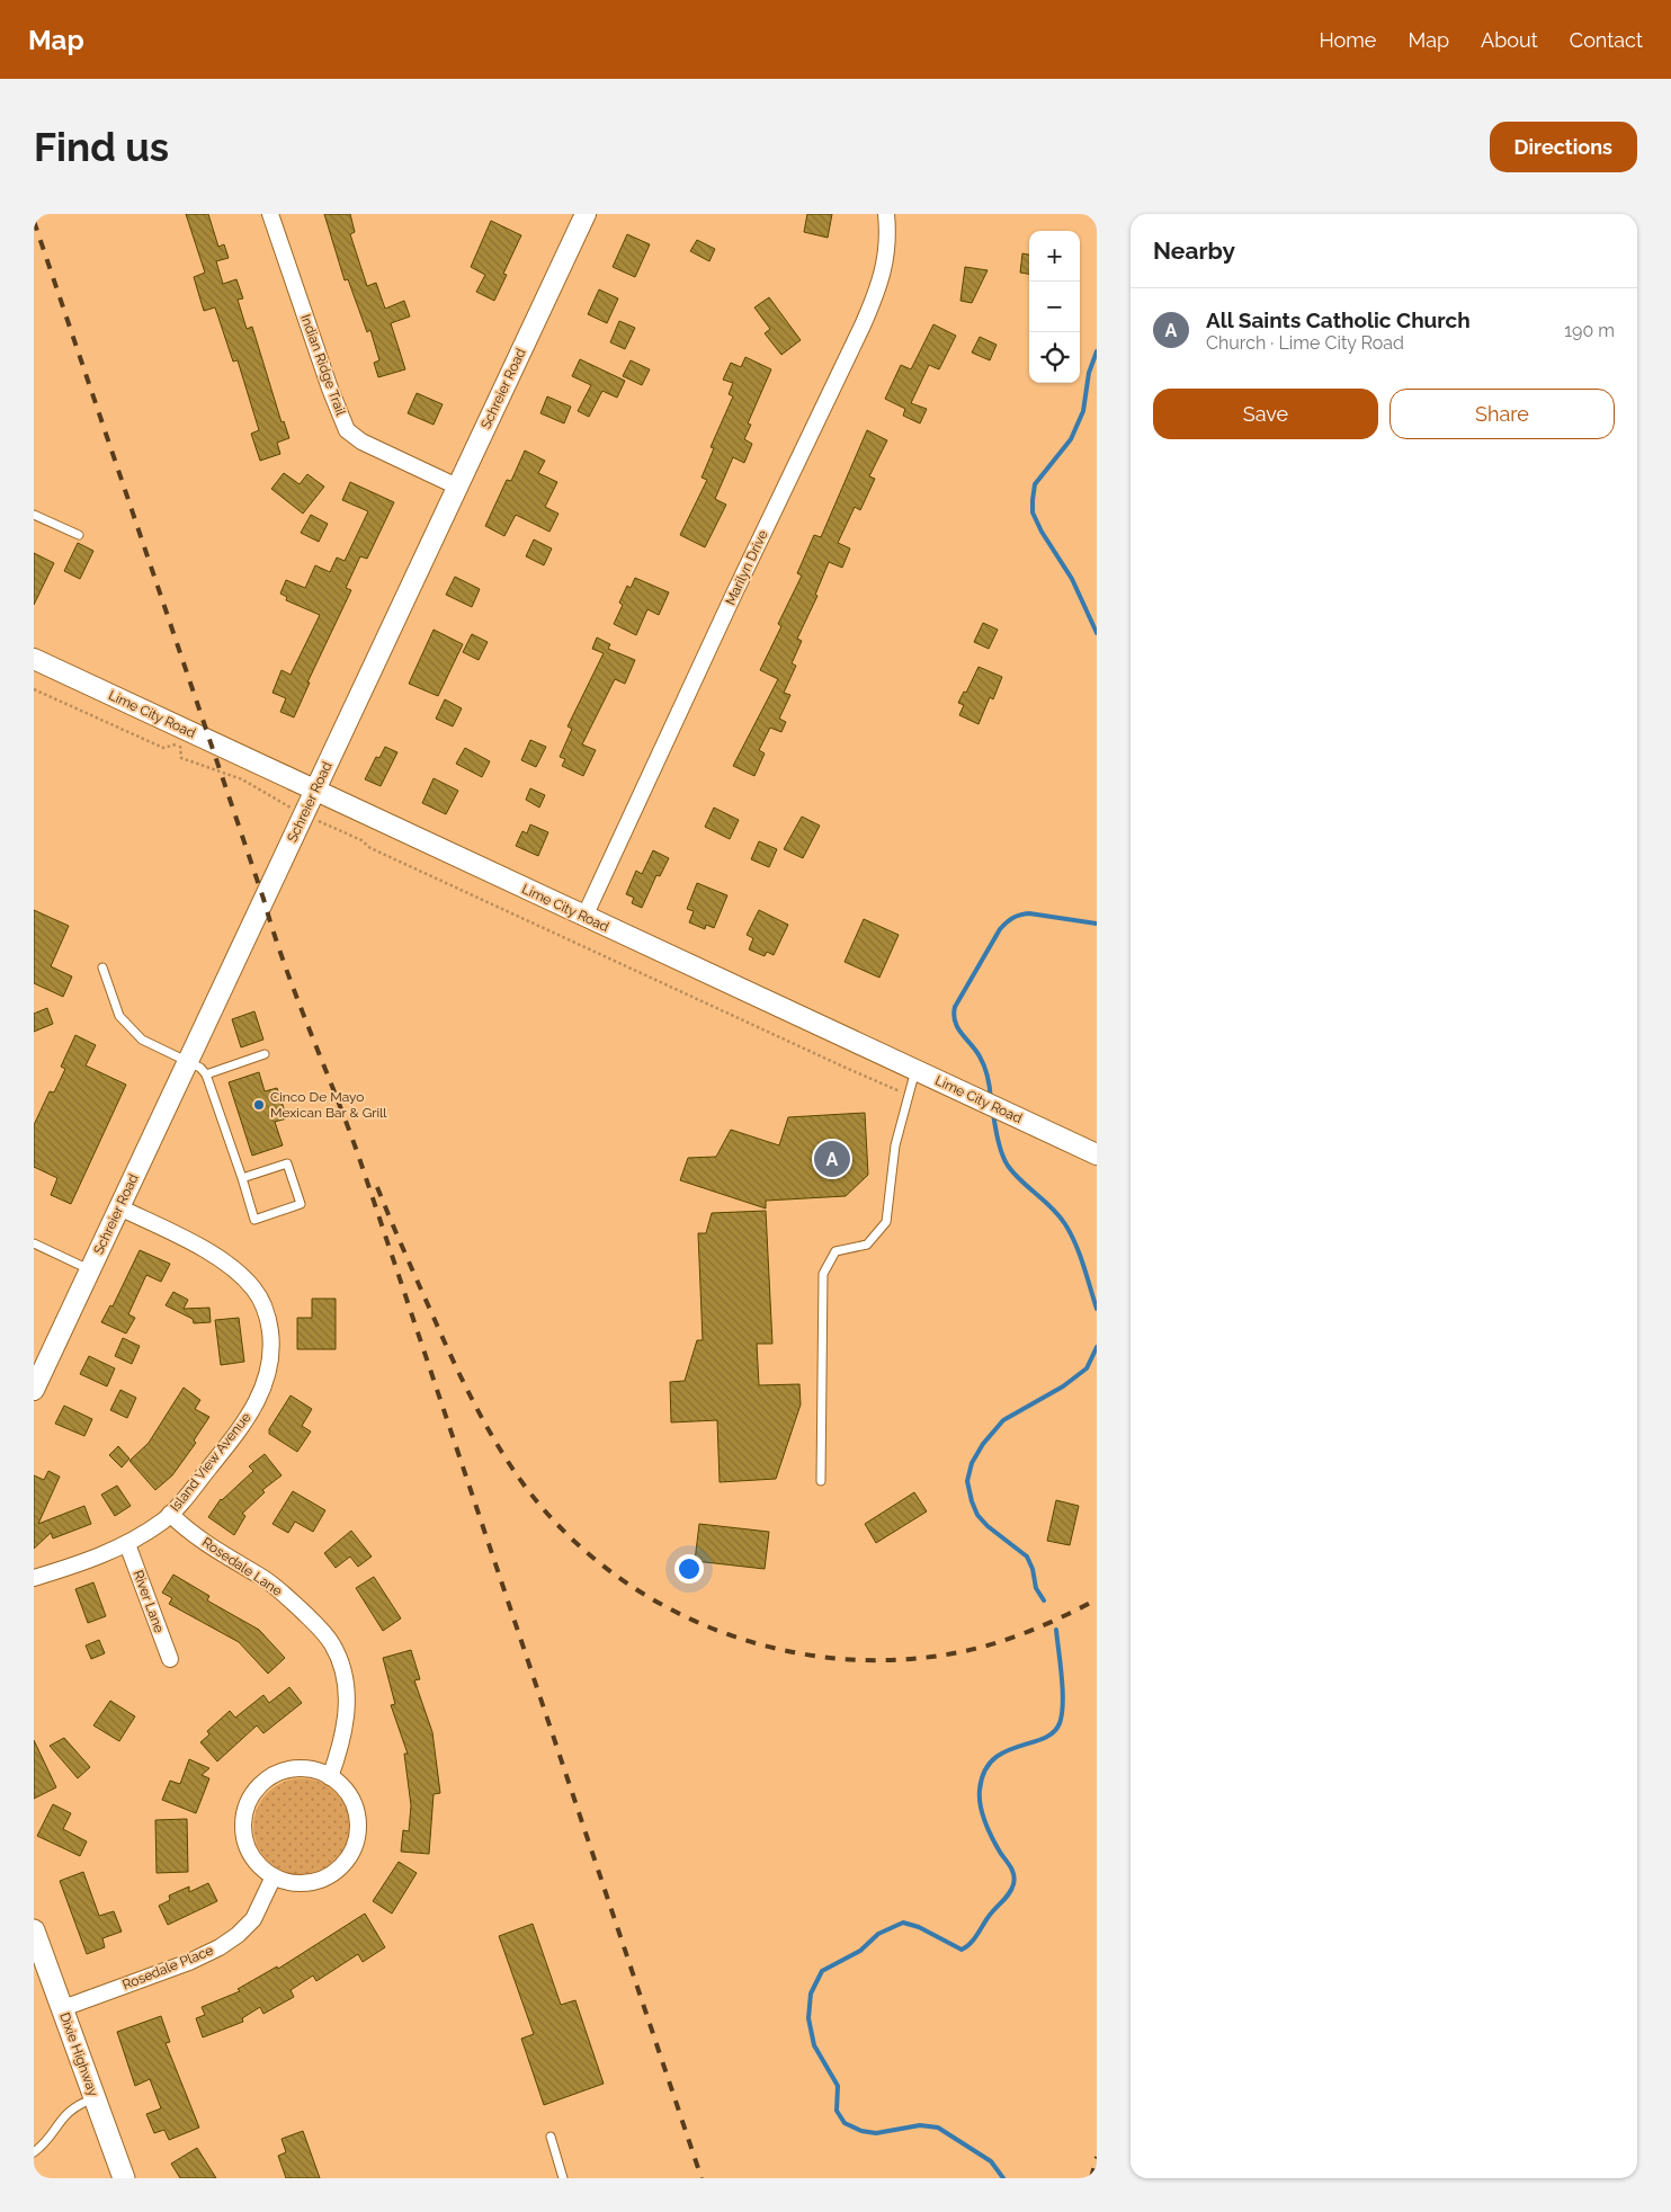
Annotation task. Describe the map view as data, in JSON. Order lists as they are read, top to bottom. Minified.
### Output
{"streets":{"main road":["Dixie Highway"],"street":["Indian Ridge Trail","Schreier Road","Marilyn Drive","Lime City Road","Island View Avenue","Rosedale Lane","River Lane","Rosedale Place"]},"crossings":[["Indian Ridge Trail","Schreier Road"],["Schreier Road","Lime City Road"],["Schreier Road","Island View Avenue"],["Marilyn Drive","Lime City Road"],["Island View Avenue","Rosedale Lane"],["Island View Avenue","River Lane"],["Rosedale Lane","Rosedale Place"],["Rosedale Place","Dixie Highway"]],"places":["Cinco De Mayo Mexican Bar & Grill"],"page":{"header":"Map","nav":["Home","Map","About","Contact"],"buttons":["Directions",["Save","Share"]],"title":"Find us","heading":"Nearby","map_buttons":["+","−"],"list":[{"mark":"A","name":"All Saints Catholic Church","note":"Church · Lime City Road","value":"190 m"}],"pins":"A"}}
